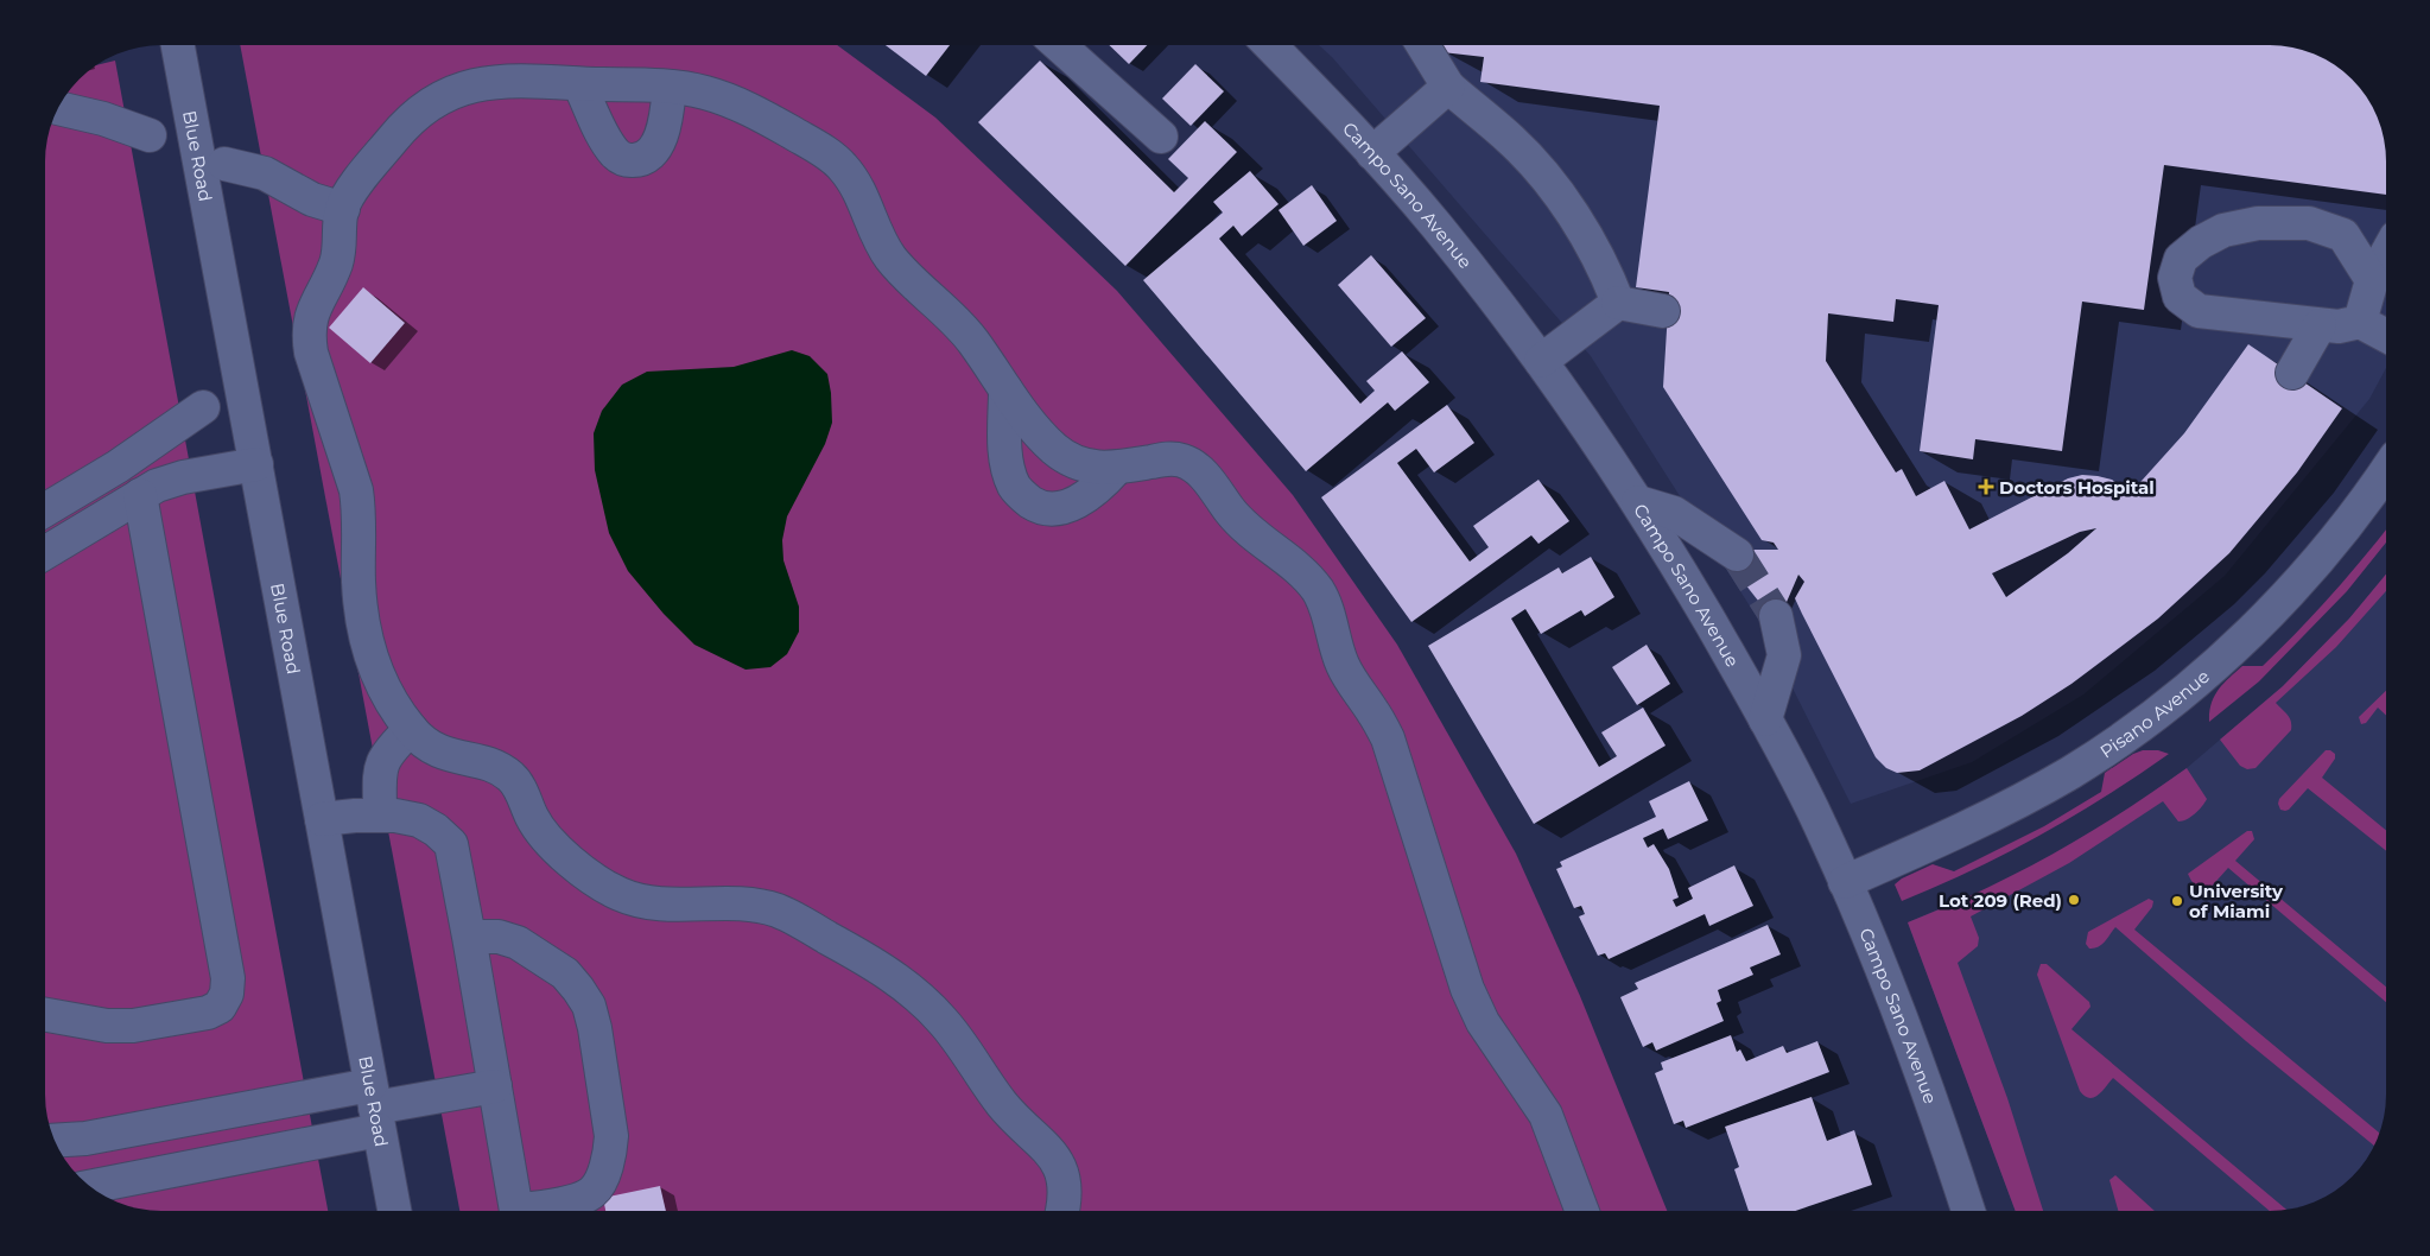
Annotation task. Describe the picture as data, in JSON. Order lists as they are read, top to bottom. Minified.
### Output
{"streets":{"street":["Blue Road","Campo Sano Avenue","Pisano Avenue"]},"crossings":[["Campo Sano Avenue","Pisano Avenue"]],"places":{"health":["Doctors Hospital"],"other":["Lot 209 (Red)","University of Miami"]}}
